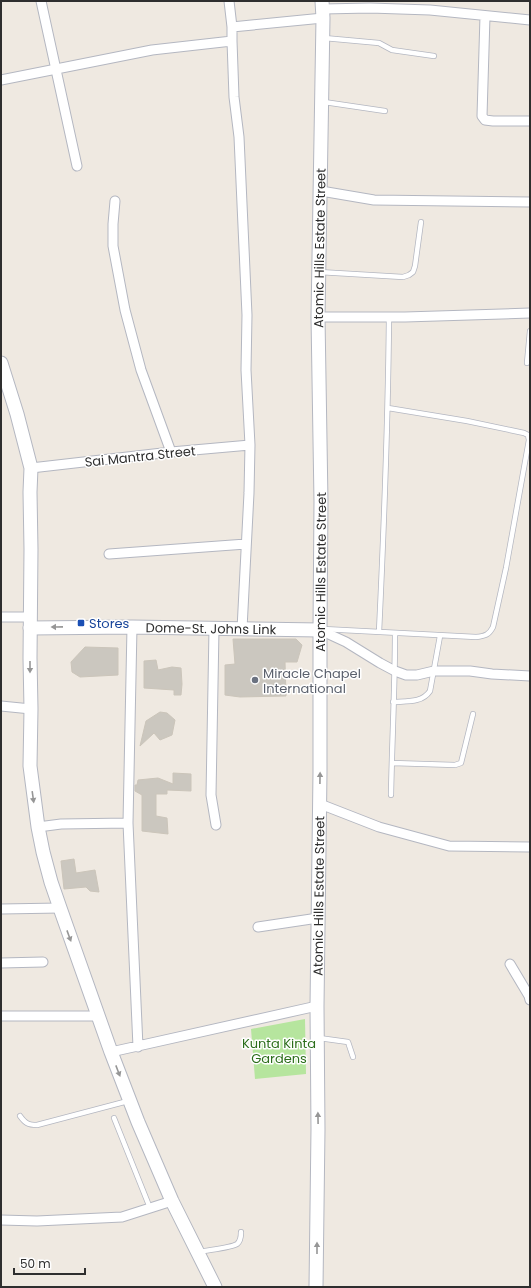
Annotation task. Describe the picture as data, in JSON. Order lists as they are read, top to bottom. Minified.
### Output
{"streets":{"main road":["Atomic Hills Estate Street","Dome-St. Johns Link"],"street":["Sai Mantra Street"]},"crossings":[["Atomic Hills Estate Street","Dome-St. Johns Link"]],"one_way":["Dome-St. Johns Link"],"parks":["Kunta Kinta Gardens"],"places":{"transit":["Stores"],"other":["Miracle Chapel International"]},"scale_bar":"50 m"}
